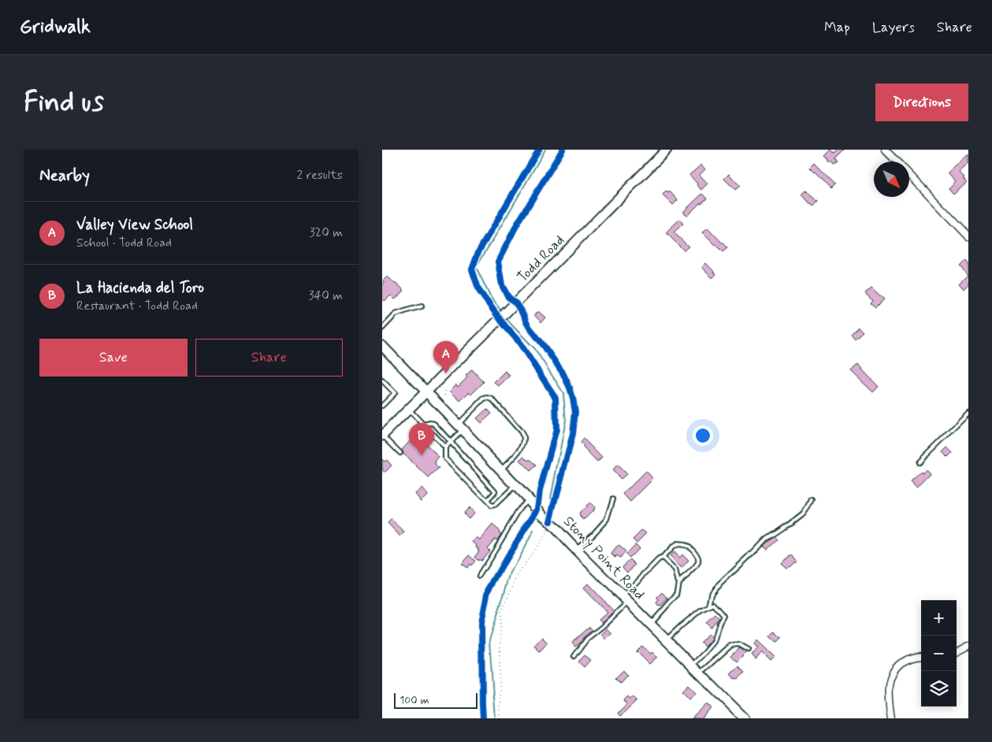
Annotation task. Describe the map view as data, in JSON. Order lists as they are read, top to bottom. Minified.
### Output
{"streets":{"main road":["Todd Road","Stony Point Road"]},"crossings":[["Todd Road","Stony Point Road"]],"scale_bar":"100 m","north":"bottom right","page":{"header":"Gridwalk","nav":["Map","Layers","Share"],"buttons":["Directions",["Save","Share"]],"title":"Find us","heading":["Nearby","2 results"],"list":[{"mark":"A","name":"Valley View School","note":"School · Todd Road","value":"320 m"},{"mark":"B","name":"La Hacienda del Toro","note":"Restaurant · Todd Road","value":"340 m"}],"pins":["A","B"],"map_buttons":["+","−"],"scale":"100 m"}}
